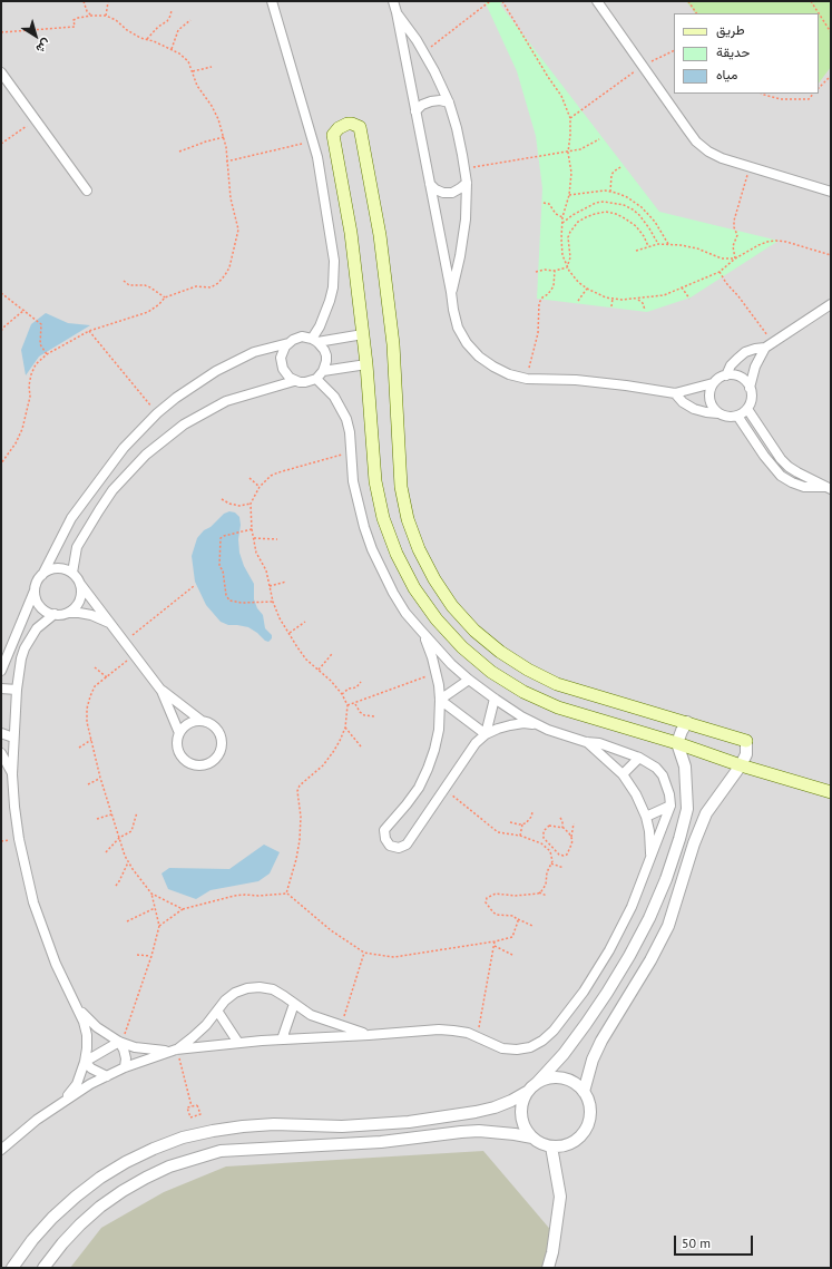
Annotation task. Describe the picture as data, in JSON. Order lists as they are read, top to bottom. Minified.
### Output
{"legend":["طريق","حديقة","مياه"],"scale_bar":"50 m","north":"bottom right"}
